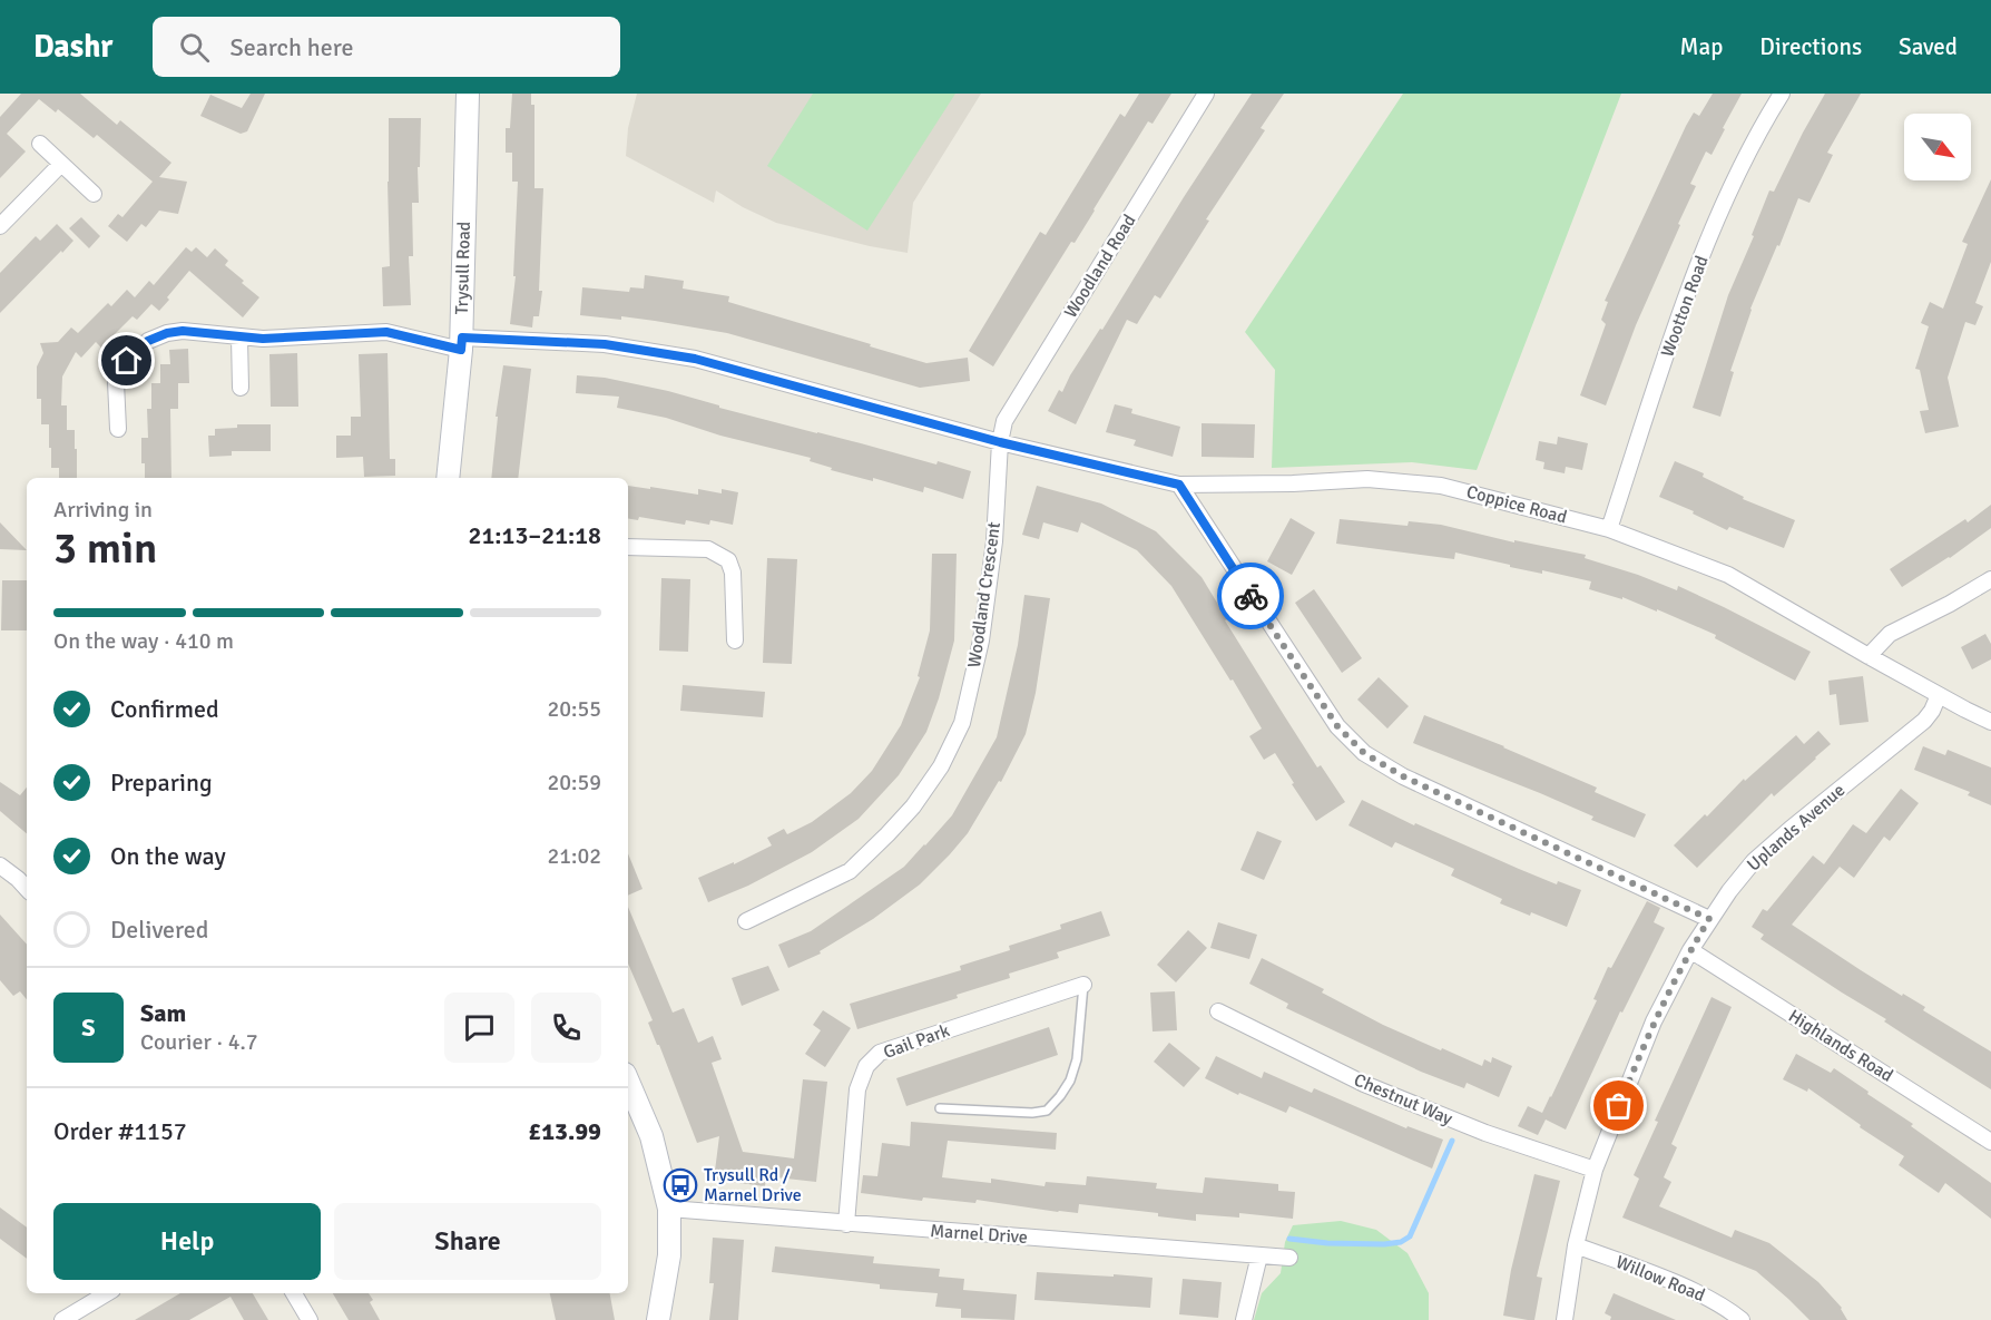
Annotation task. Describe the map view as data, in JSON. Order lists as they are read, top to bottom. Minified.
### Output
{"streets":{"street":["Woodland Road","Trysull Road","Wootton Road","Coppice Road","Woodland Crescent","Uplands Avenue","Gail Park","Highlands Road","Chestnut Way","Marnel Drive","Willow Road"]},"crossings":[["Woodland Road","Coppice Road"],["Woodland Road","Woodland Crescent"],["Trysull Road","Coppice Road"],["Wootton Road","Coppice Road"],["Coppice Road","Woodland Crescent"],["Coppice Road","Uplands Avenue"],["Uplands Avenue","Highlands Road"],["Uplands Avenue","Chestnut Way"],["Uplands Avenue","Willow Road"],["Gail Park","Marnel Drive"]],"places":{"bus stop":["Trysull Rd / Marnel Drive"]},"north":"bottom right","page":{"header":"Dashr","search":"Search here","nav":["Map","Directions","Saved"],"heading":["3 min","Arriving in","21:13–21:18"],"panel":["Sam","Courier · 4.7","Order #1157","£13.99"],"bar":"On the way · 410 m","list":[["Confirmed","20:55"],["Preparing","20:59"],["On the way","21:02"],"Delivered"],"round":"S","buttons":["Help","Share"]}}
